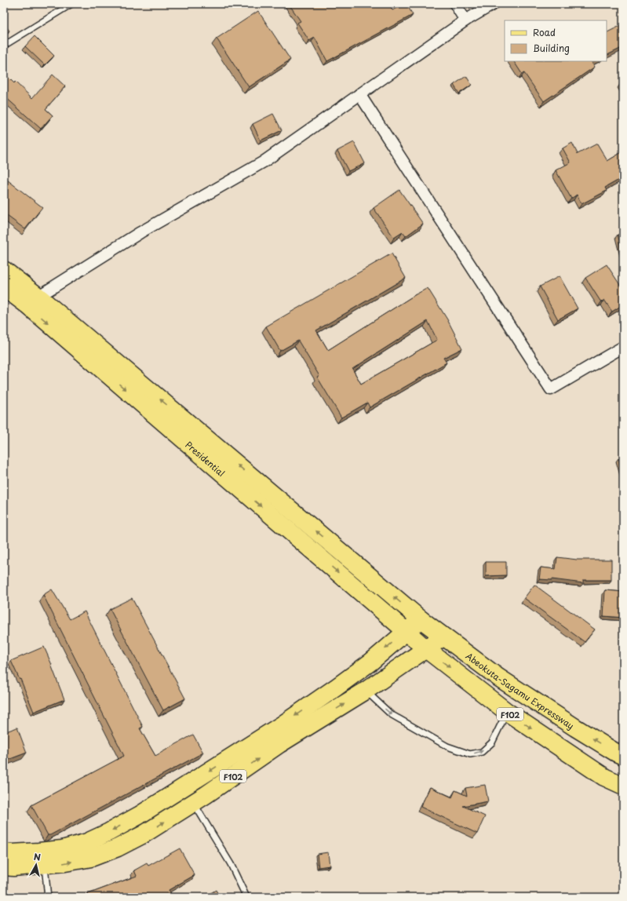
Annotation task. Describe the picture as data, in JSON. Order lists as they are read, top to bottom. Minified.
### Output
{"streets":{"main road":["Presidential","Abeokuta-Sagamu Expressway","F102"]},"crossings":[["Presidential","Abeokuta-Sagamu Expressway"],["Presidential","F102"],["Abeokuta-Sagamu Expressway","F102"]],"one_way":["Presidential"],"legend":["Road","Building"],"north":"top"}
